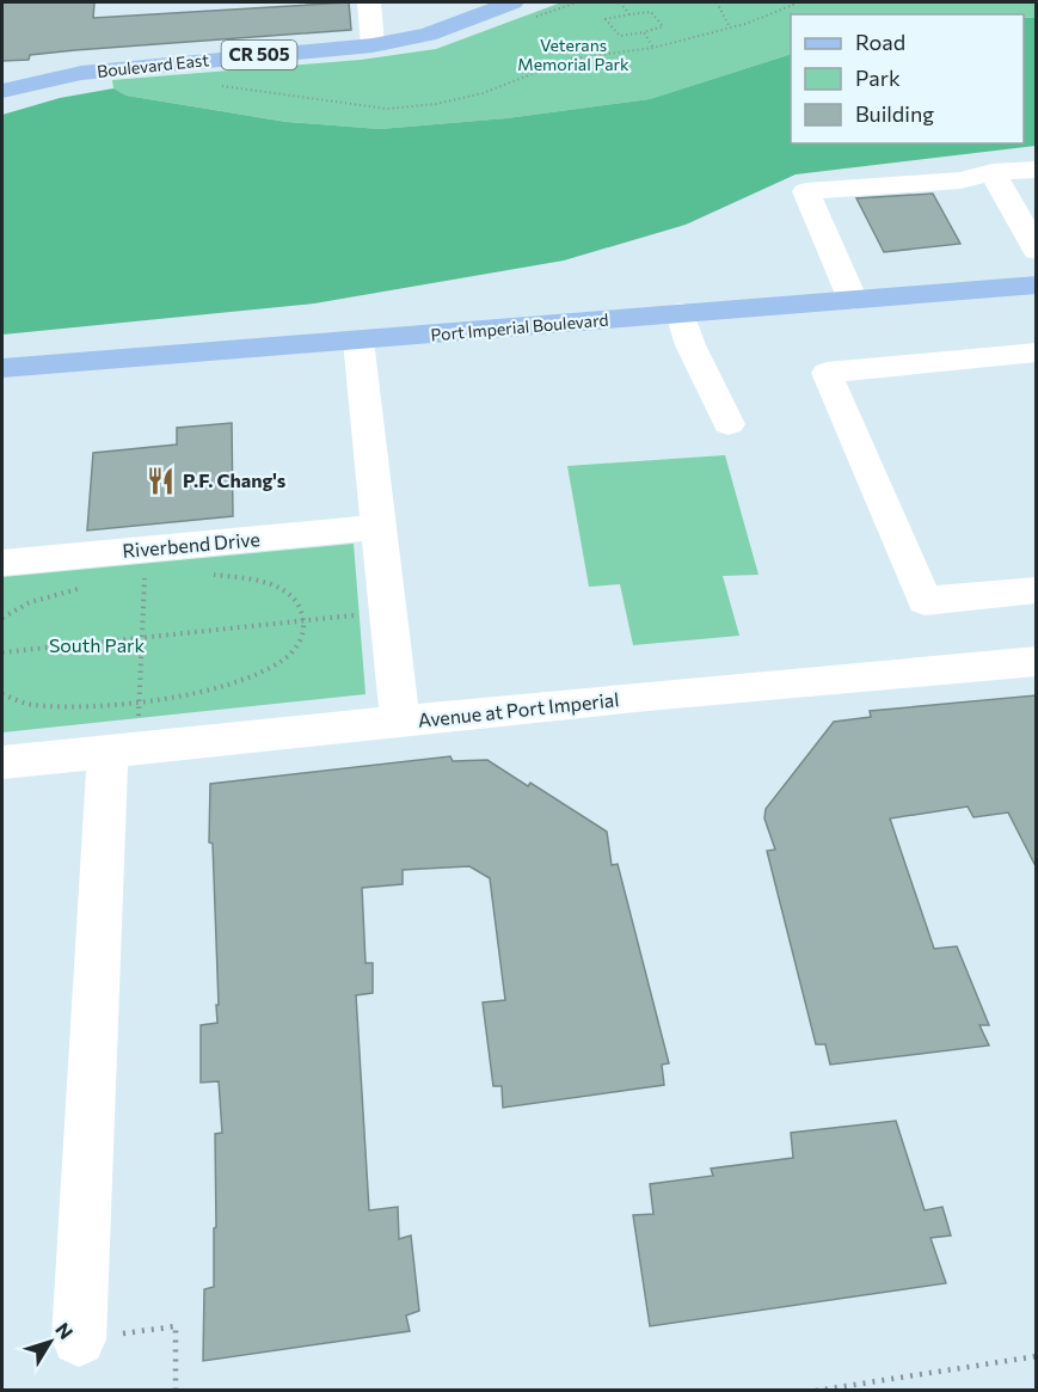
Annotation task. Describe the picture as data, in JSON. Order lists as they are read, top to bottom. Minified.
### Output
{"streets":{"main road":["CR 505","Boulevard East","Port Imperial Boulevard"],"street":["Riverbend Drive","Avenue at Port Imperial"]},"parks":["Veterans Memorial Park","South Park"],"places":{"restaurant":["P.F. Chang's"]},"legend":["Road","Park","Building"],"north":"top right"}
